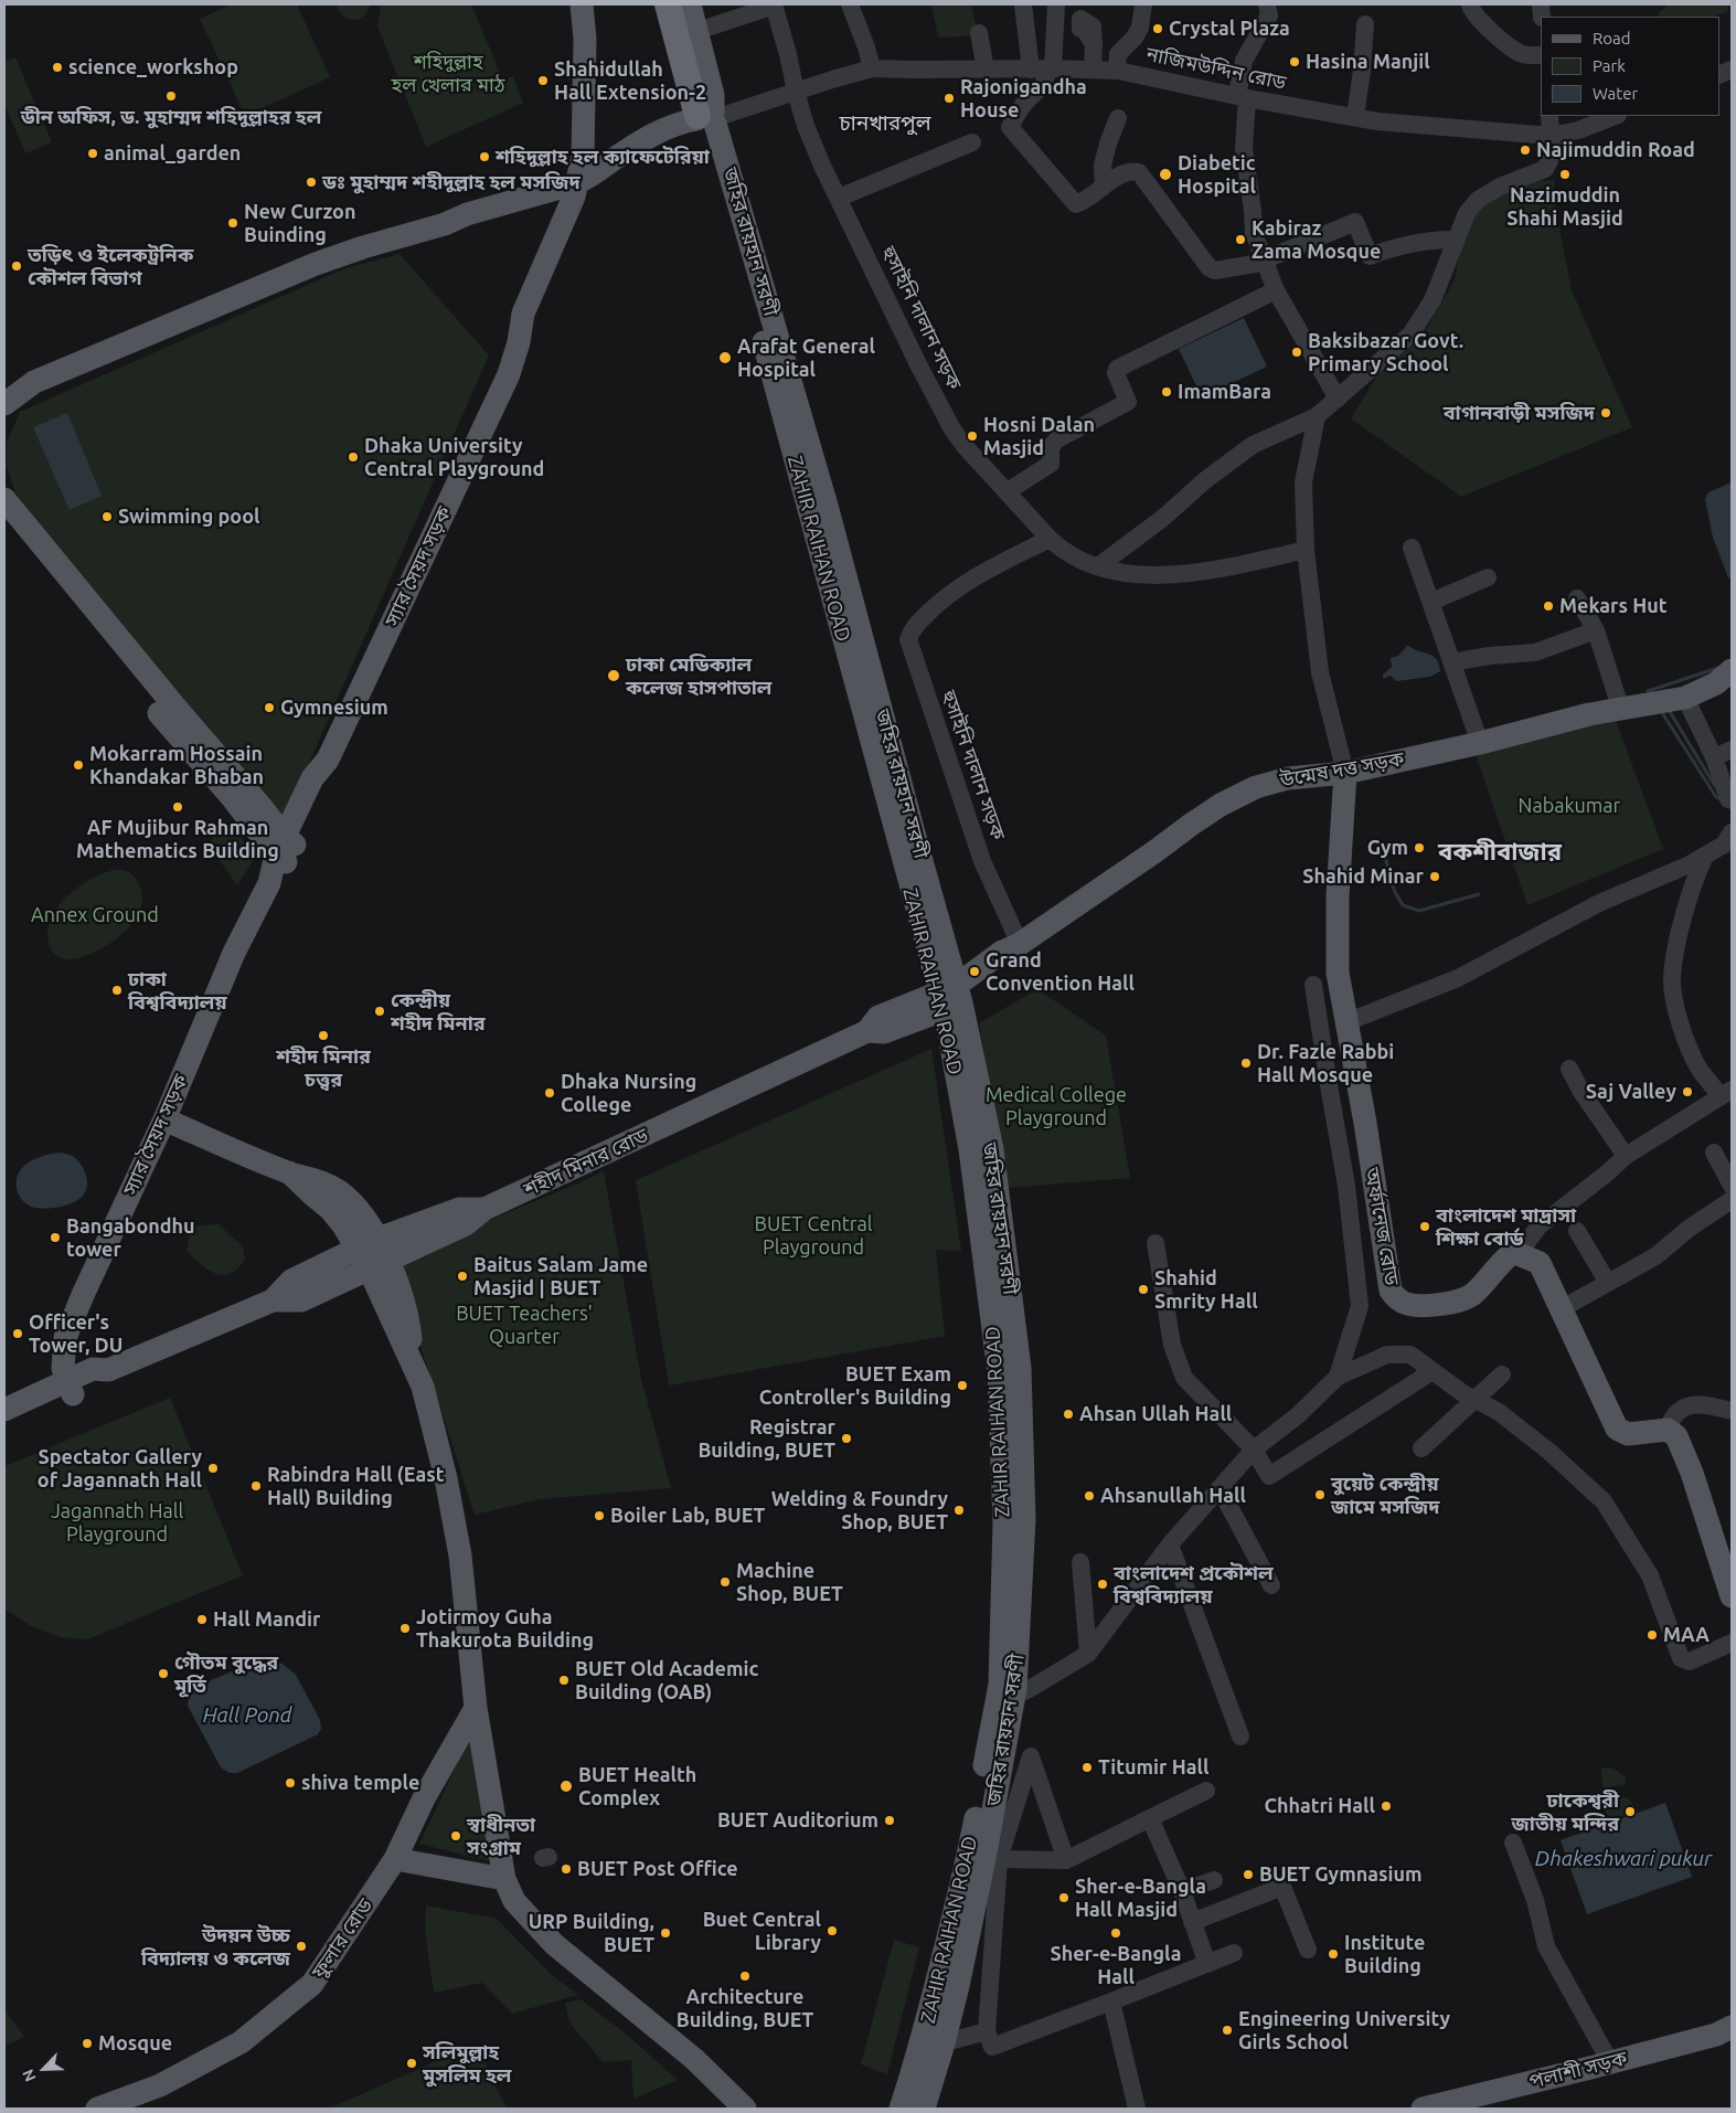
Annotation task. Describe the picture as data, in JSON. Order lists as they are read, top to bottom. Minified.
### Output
{"streets":{"main road":["জহির রায়হান সরণী","ZAHIR RAIHAN ROAD","স্যার সৈয়দ সড়ক","উন্মেষ দত্ত সড়ক","শহীদ মিনার রোড","অর্ফানেজ রোড","ফুলার রোড","পলাশী সড়ক"],"street":["নাজিমউদ্দিন রোড","হুসাইনি দালান সড়ক"]},"crossings":[["নাজিমউদ্দিন রোড","হুসাইনি দালান সড়ক"],["নাজিমউদ্দিন রোড","ZAHIR RAIHAN ROAD"],["জহির রায়হান সরণী","ZAHIR RAIHAN ROAD"],["জহির রায়হান সরণী","উন্মেষ দত্ত সড়ক"],["জহির রায়হান সরণী","শহীদ মিনার রোড"],["হুসাইনি দালান সড়ক","উন্মেষ দত্ত সড়ক"],["ZAHIR RAIHAN ROAD","উন্মেষ দত্ত সড়ক"],["ZAHIR RAIHAN ROAD","শহীদ মিনার রোড"],["স্যার সৈয়দ সড়ক","শহীদ মিনার রোড"],["উন্মেষ দত্ত সড়ক","শহীদ মিনার রোড"],["উন্মেষ দত্ত সড়ক","অর্ফানেজ রোড"]],"districts":["চানখারপুল","বকশীবাজার"],"water":["Hall Pond","Dhakeshwari pukur"],"parks":["শহিদুল্লাহ হল খেলার মাঠ","Nabakumar","Annex Ground","Medical College Playground","BUET Central Playground","BUET Teachers' Quarter","Jagannath Hall Playground"],"places":["Crystal Plaza","Hasina Manjil","science_workshop","Shahidullah Hall Extension-2","ডীন অফিস, ড. মুহাম্মদ শহিদুল্লাহর হল","Rajonigandha House","Najimuddin Road","animal_garden","শহিদুল্লাহ হল ক্যাফেটেরিয়া","Diabetic Hospital","Nazimuddin Shahi Masjid","ডঃ মুহাম্মদ শহীদুল্লাহ হল মসজিদ","New Curzon Buinding","Kabiraz Zama Mosque","তড়িৎ ও ইলেকট্রনিক কৌশল বিভাগ","Baksibazar Govt. Primary School","Arafat General Hospital","ImamBara","বাগানবাড়ী মসজিদ","Hosni Dalan Masjid","Dhaka University Central Playground","Swimming pool","Mekars Hut","ঢাকা মেডিক্যাল কলেজ হাসপাতাল","Gymnesium","Mokarram Hossain Khandakar Bhaban","AF Mujibur Rahman Mathematics Building","Gym","Shahid Minar","Grand Convention Hall","ঢাকা বিশ্ববিদ্যালয়","কেন্দ্রীয় শহীদ মিনার","শহীদ মিনার চত্ত্বর","Dr. Fazle Rabbi Hall Mosque","Saj Valley","Dhaka Nursing College","বাংলাদেশ মাদ্রাসা শিক্ষা বোর্ড","Bangabondhu tower","Baitus Salam Jame Masjid | BUET","Shahid Smrity Hall","Officer's Tower, DU","BUET Exam Controller's Building","Ahsan Ullah Hall","Registrar Building, BUET","Spectator Gallery of Jagannath Hall","Rabindra Hall (East Hall) Building","বুয়েট কেন্দ্রীয় জামে‌ মসজিদ","Ahsanullah Hall","Welding & Foundry Shop, BUET","Boiler Lab, BUET","Machine Shop, BUET","বাংলাদেশ প্রকৌশল বিশ্ববিদ্যালয়","Hall Mandir","Jotirmoy Guha Thakurota Building","MAA","গৌতম বুদ্ধের মূর্তি","BUET Old Academic Building (OAB)","Titumir Hall","shiva temple","BUET Health Complex","Chhatri Hall","ঢাকেশ্বরী জাতীয় মন্দির","BUET Auditorium","স্বাধীনতা সংগ্রাম","BUET Post Office","BUET Gymnasium","Sher-e-Bangla Hall Masjid","Buet Central Library","URP Building, BUET","Sher-e-Bangla Hall","উদয়ন উচ্চ বিদ্যালয় ও কলেজ","Institute Building","Architecture Building, BUET","Engineering University Girls School","Mosque","সলিমুল্লাহ মুসলিম হল"],"legend":["Road","Park","Water"],"north":"bottom left"}
